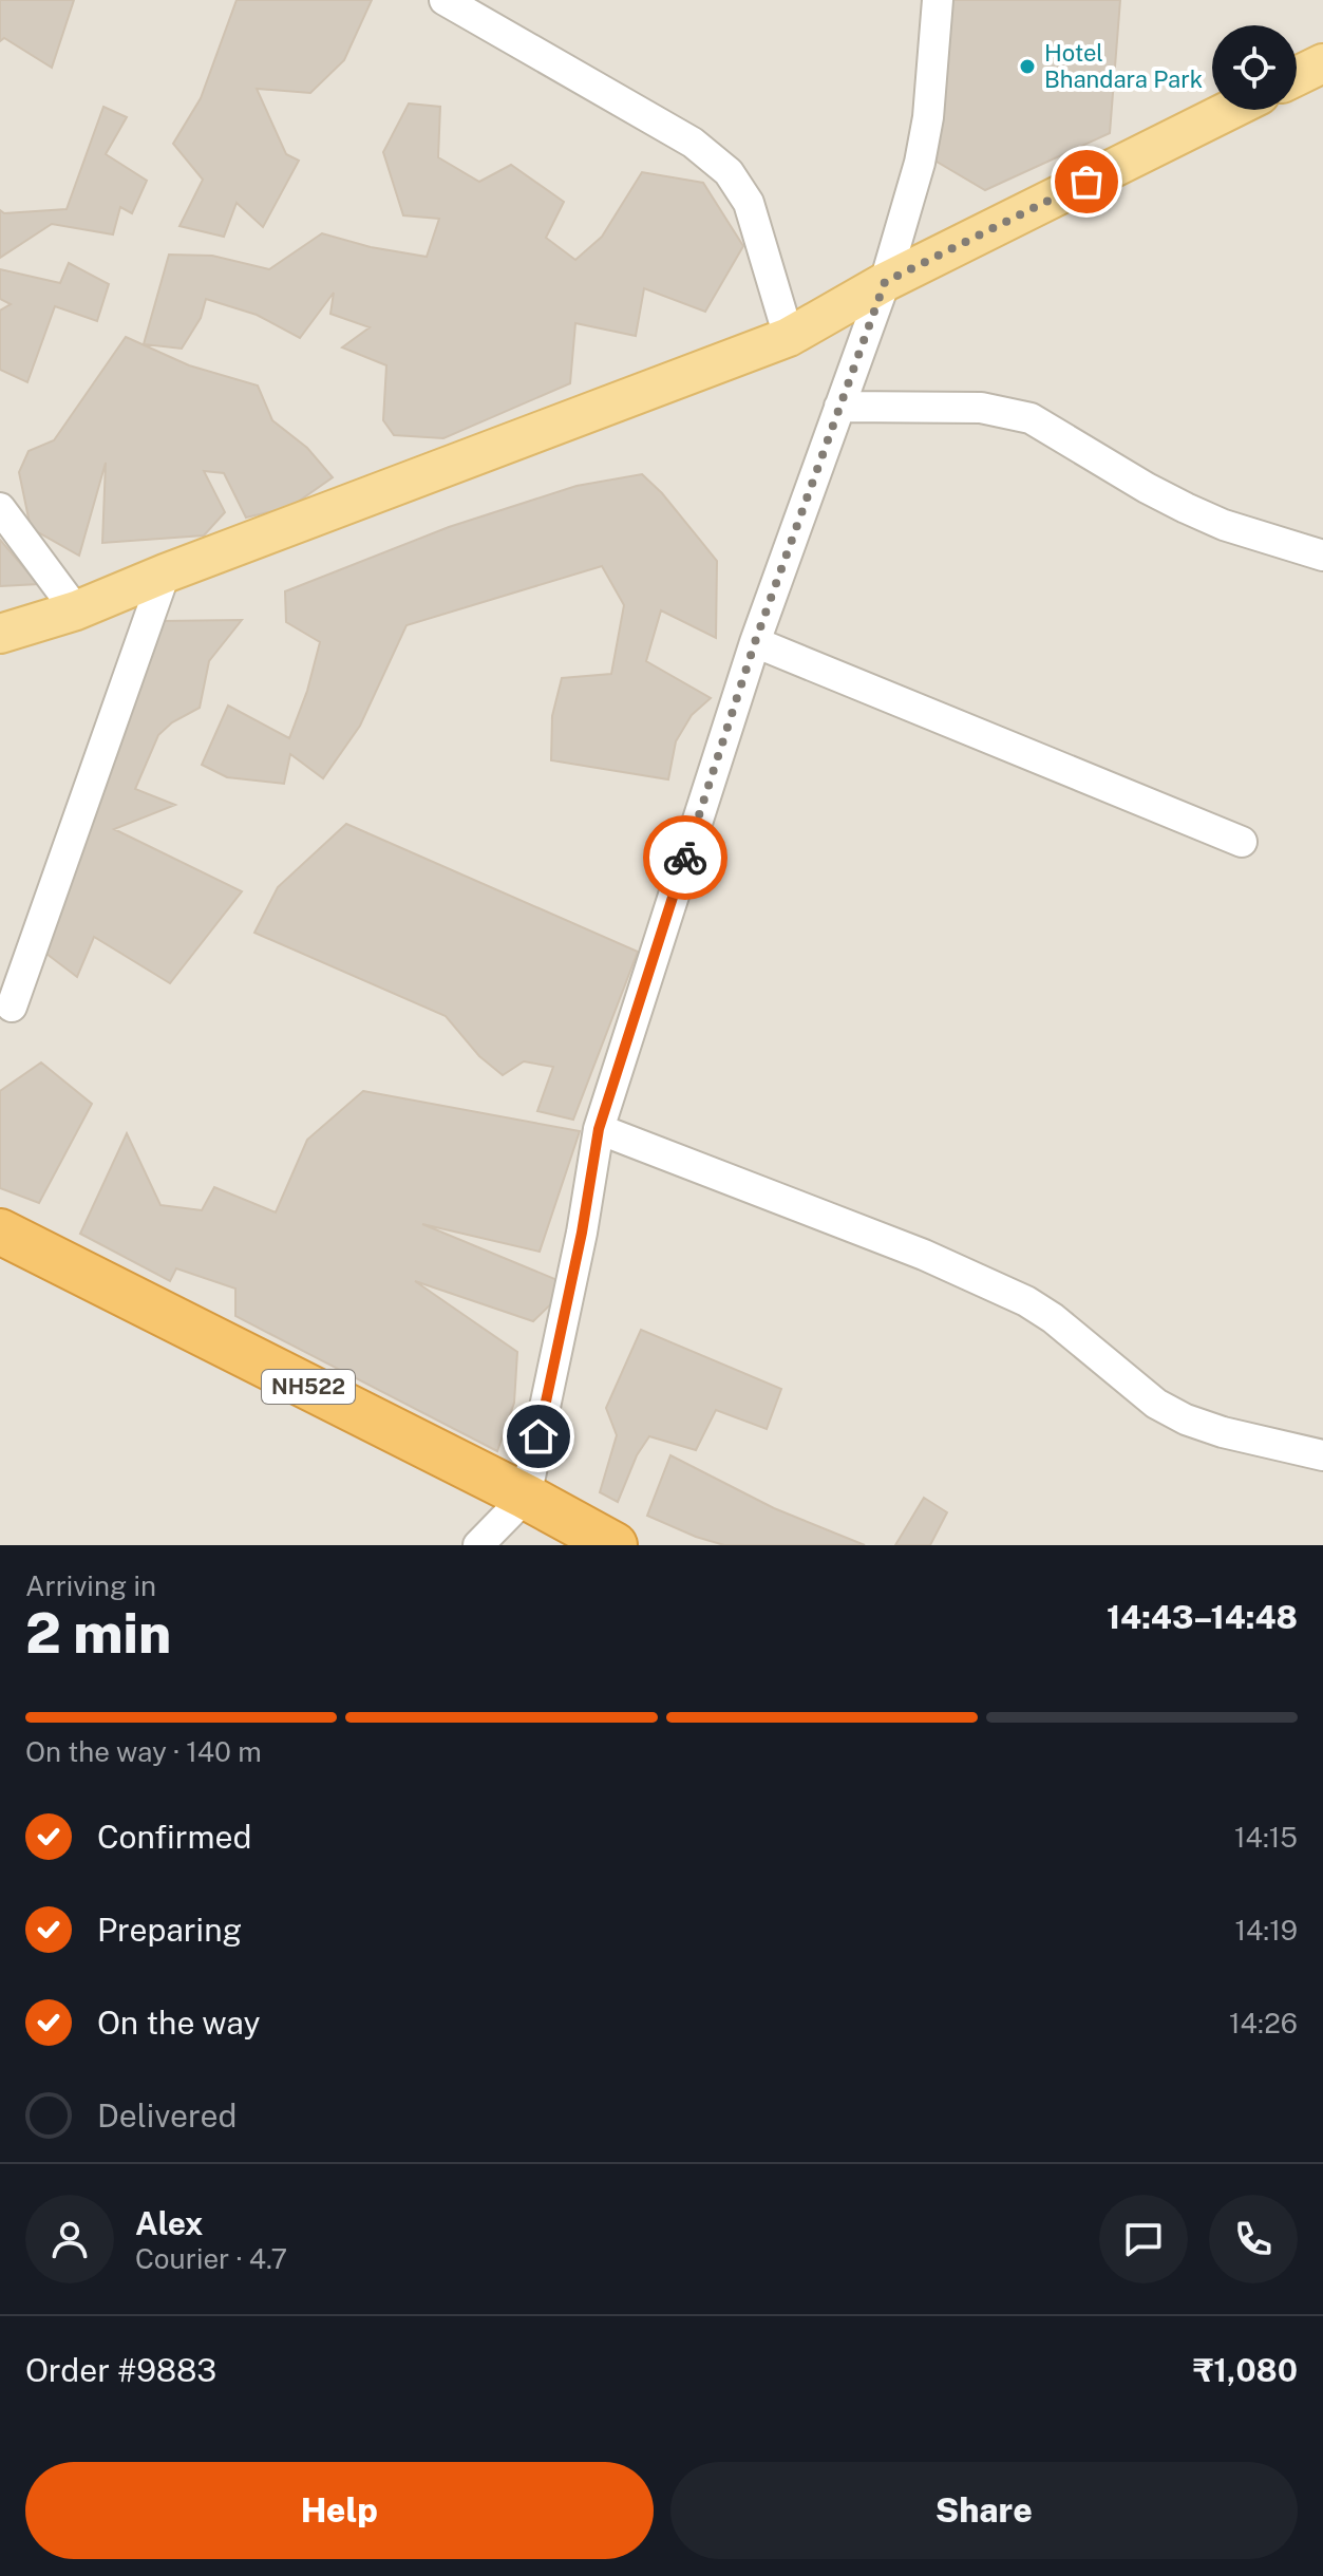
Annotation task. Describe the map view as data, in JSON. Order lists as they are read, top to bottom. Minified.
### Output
{"streets":{"highway":["NH522"]},"places":["Hotel Bhandara Park"],"page":{"heading":["2 min","Arriving in","14:43–14:48"],"panel":["Alex","Courier · 4.7","Order #9883","₹1,080"],"bar":"On the way · 140 m","list":[["Confirmed","14:15"],["Preparing","14:19"],["On the way","14:26"],"Delivered"],"buttons":["Help","Share"]}}
